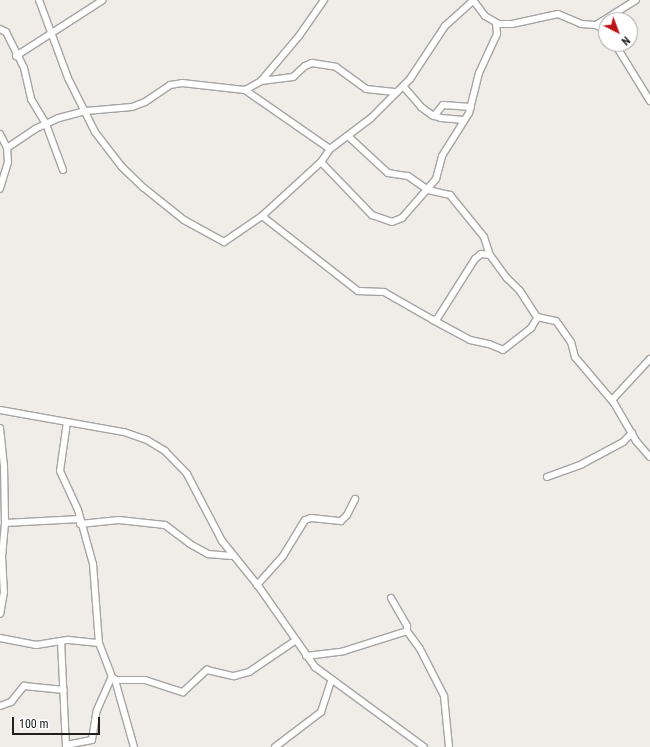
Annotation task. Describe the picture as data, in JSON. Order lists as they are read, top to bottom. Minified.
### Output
{"scale_bar":"100 m","north":"bottom right"}
